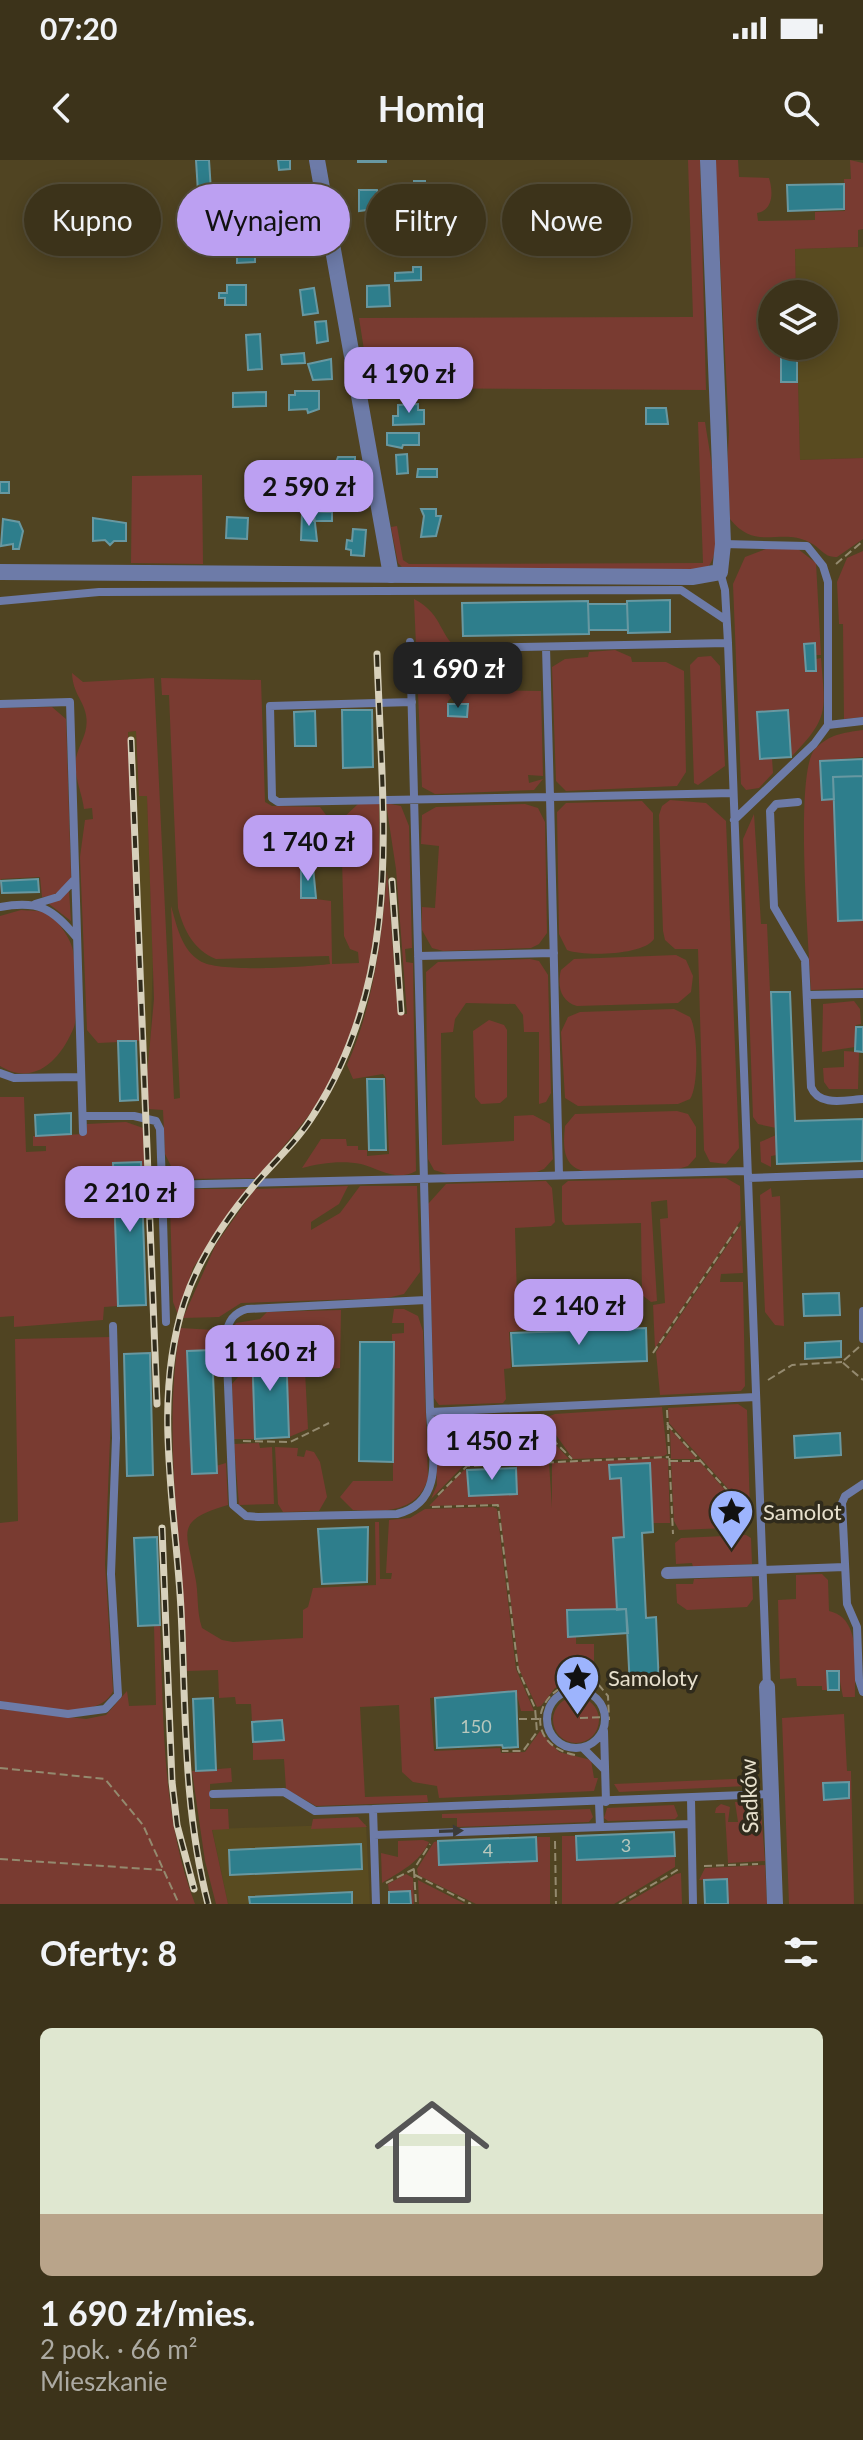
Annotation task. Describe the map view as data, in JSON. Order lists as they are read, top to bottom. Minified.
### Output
{"streets":{"street":["Sadków"]},"places":{"place":["Samolot","Samoloty"]},"house_numbers":["150","3","4"],"page":{"status":"07:20","header":"Homiq","chip":["Kupno","Wynajem","Filtry","Nowe"],"price":["4 190 zł","2 590 zł","1 690 zł","1 740 zł","2 210 zł","2 140 zł","1 160 zł","1 450 zł"],"heading":"Oferty: 8","list":[{"name":"1 690 zł/mies.","note":"2 pok. · 66 m² · Mieszkanie"}]}}
